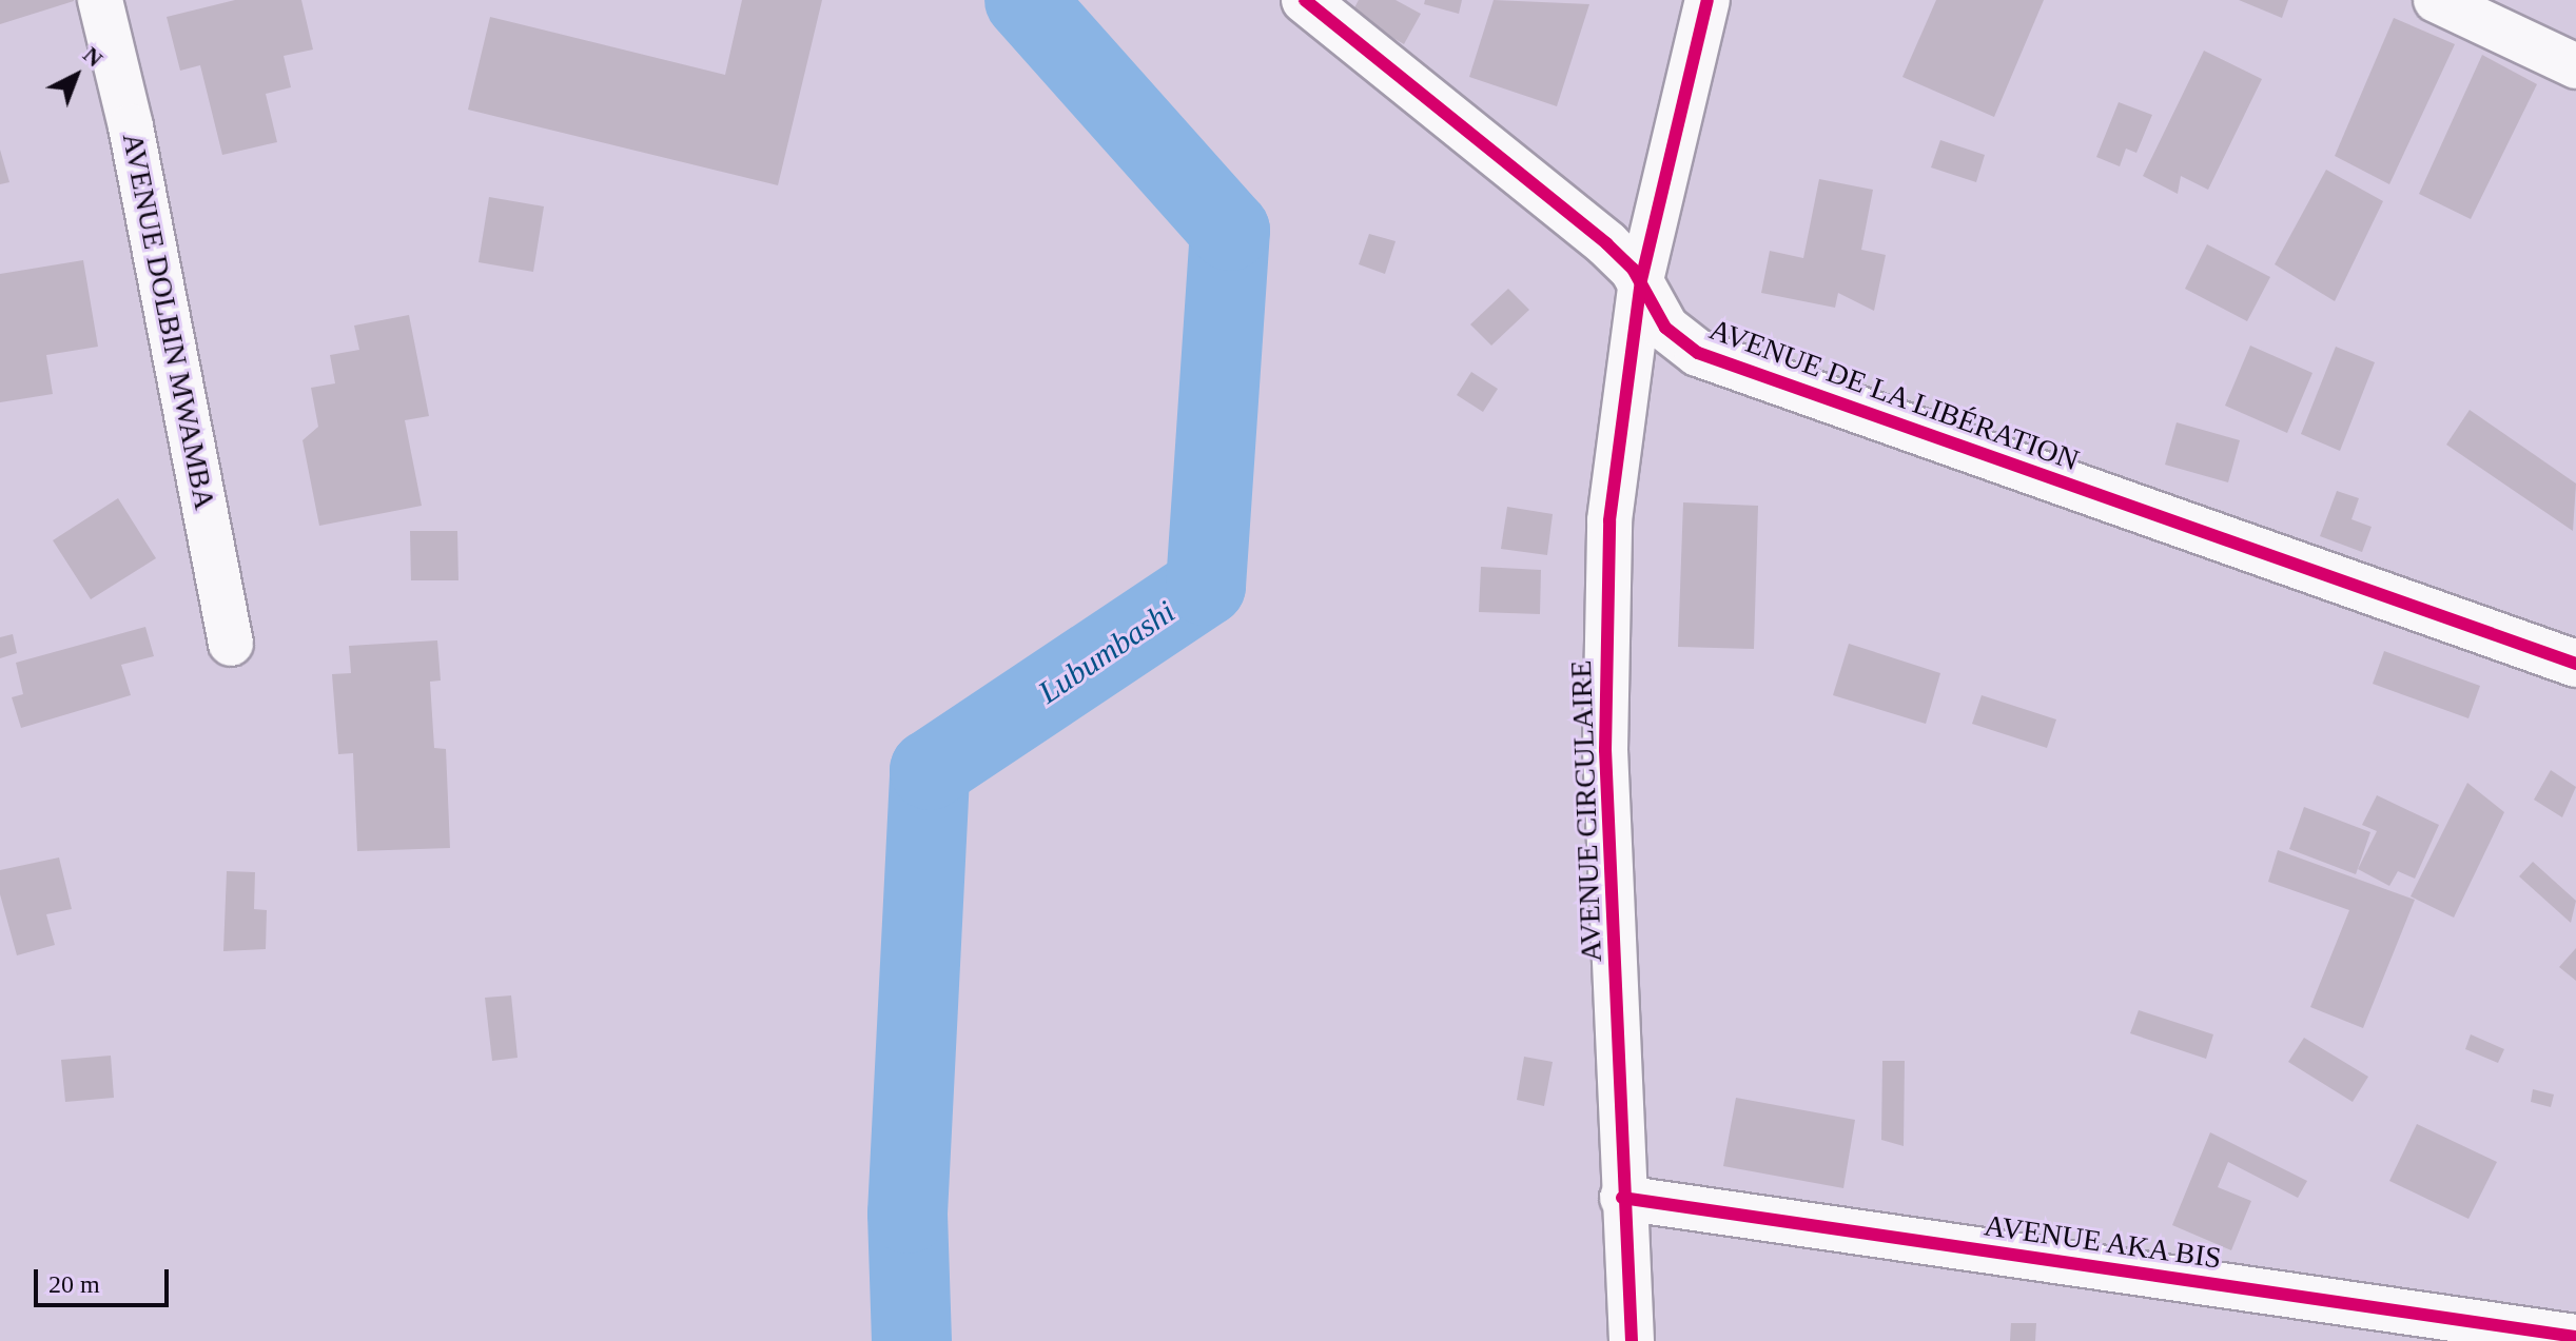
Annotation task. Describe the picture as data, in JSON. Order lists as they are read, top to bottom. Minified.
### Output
{"streets":{"street":["AVENUE DOLBIN MWAMBA","AVENUE DE LA LIBÉRATION","AVENUE CIRCULAIRE","AVENUE AKA BIS"]},"crossings":[["AVENUE DE LA LIBÉRATION","AVENUE CIRCULAIRE"],["AVENUE CIRCULAIRE","AVENUE AKA BIS"]],"water":["Lubumbashi"],"scale_bar":"20 m","north":"top right"}
